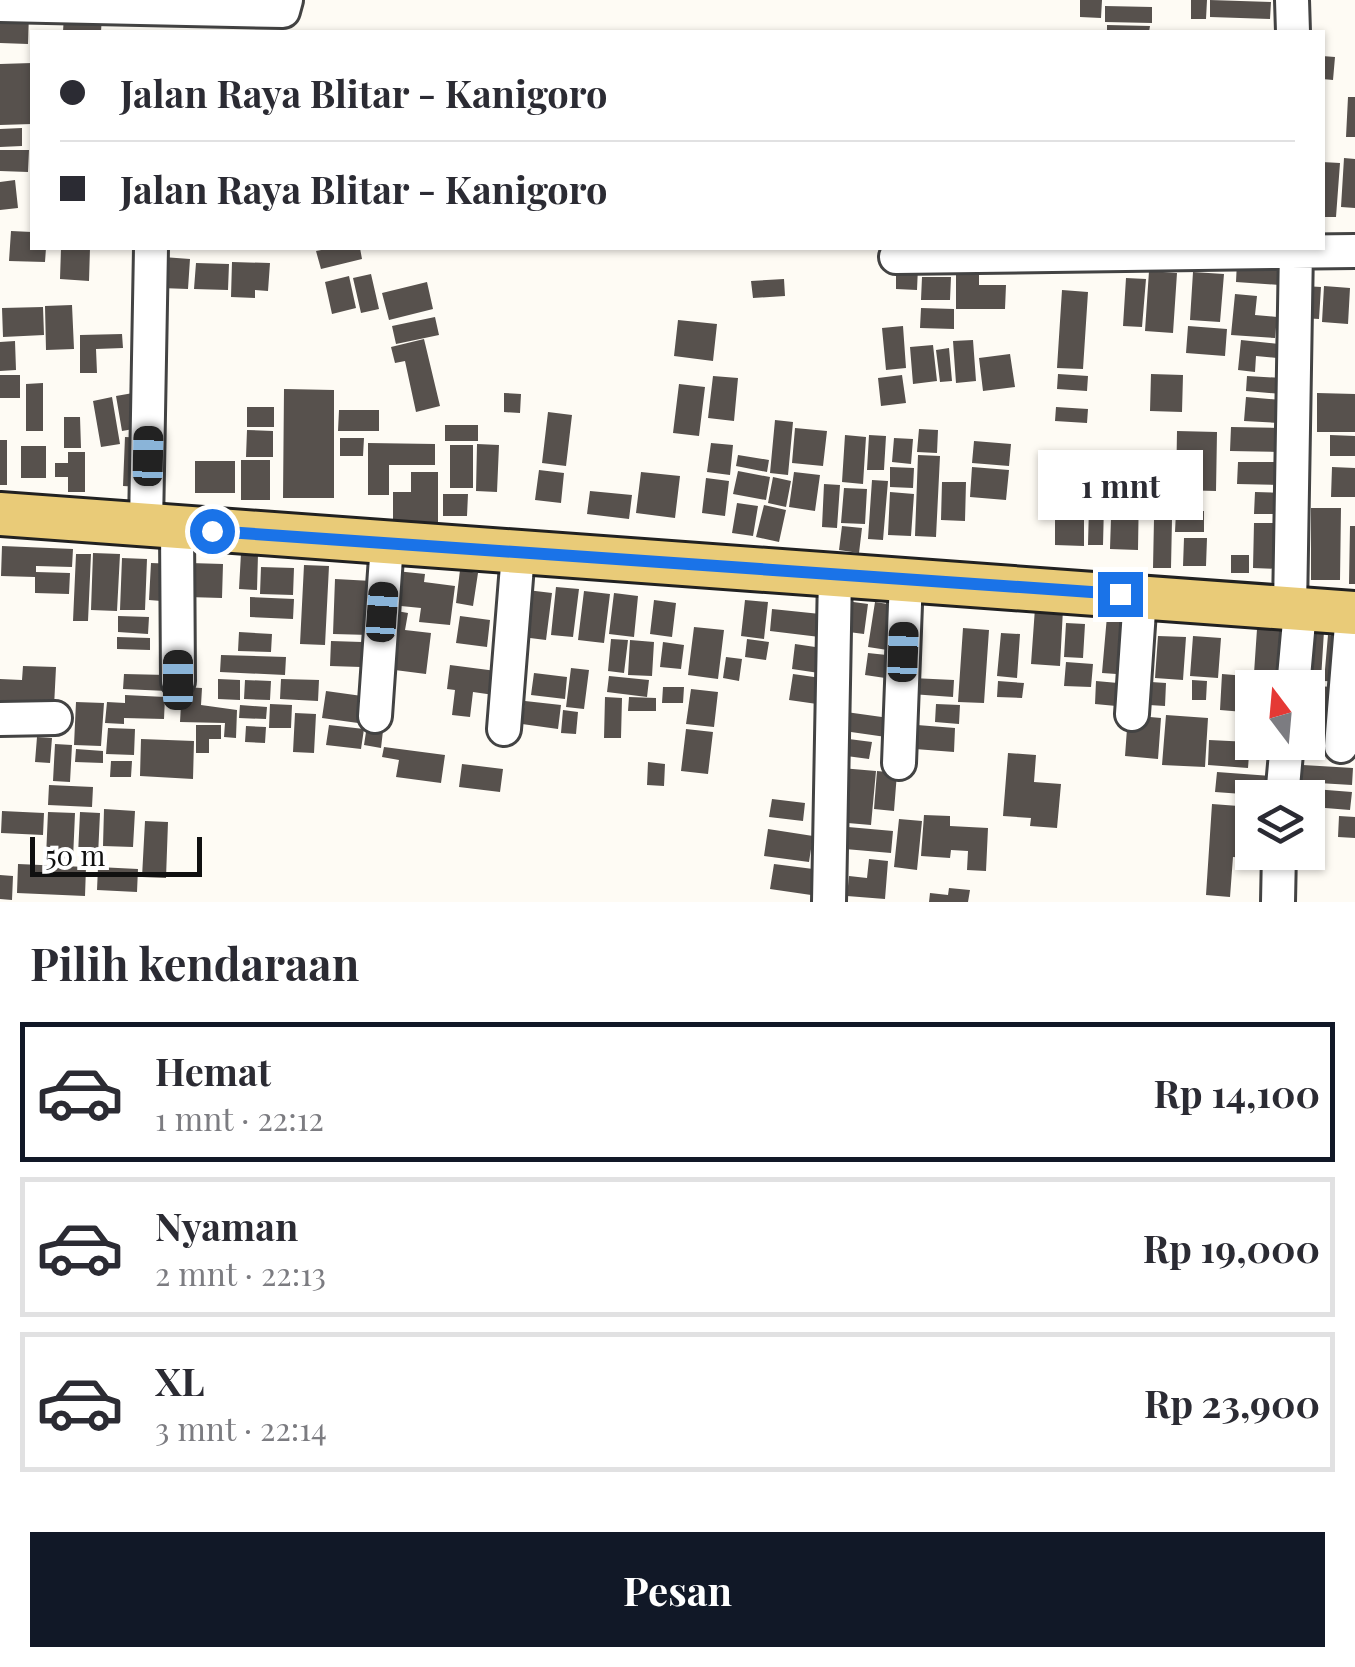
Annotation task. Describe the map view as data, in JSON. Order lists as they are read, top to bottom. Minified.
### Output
{"scale_bar":"50 m","north":"top","page":{"banner":["Jalan Raya Blitar - Kanigoro","Jalan Raya Blitar - Kanigoro"],"bubble":"1 mnt","scale":"50 m","heading":"Pilih kendaraan","list":[{"name":"Hemat","note":"1 mnt · 22:12","value":"Rp 14,100"},{"name":"Nyaman","note":"2 mnt · 22:13","value":"Rp 19,000"},{"name":"XL","note":"3 mnt · 22:14","value":"Rp 23,900"}],"buttons":"Pesan"}}
